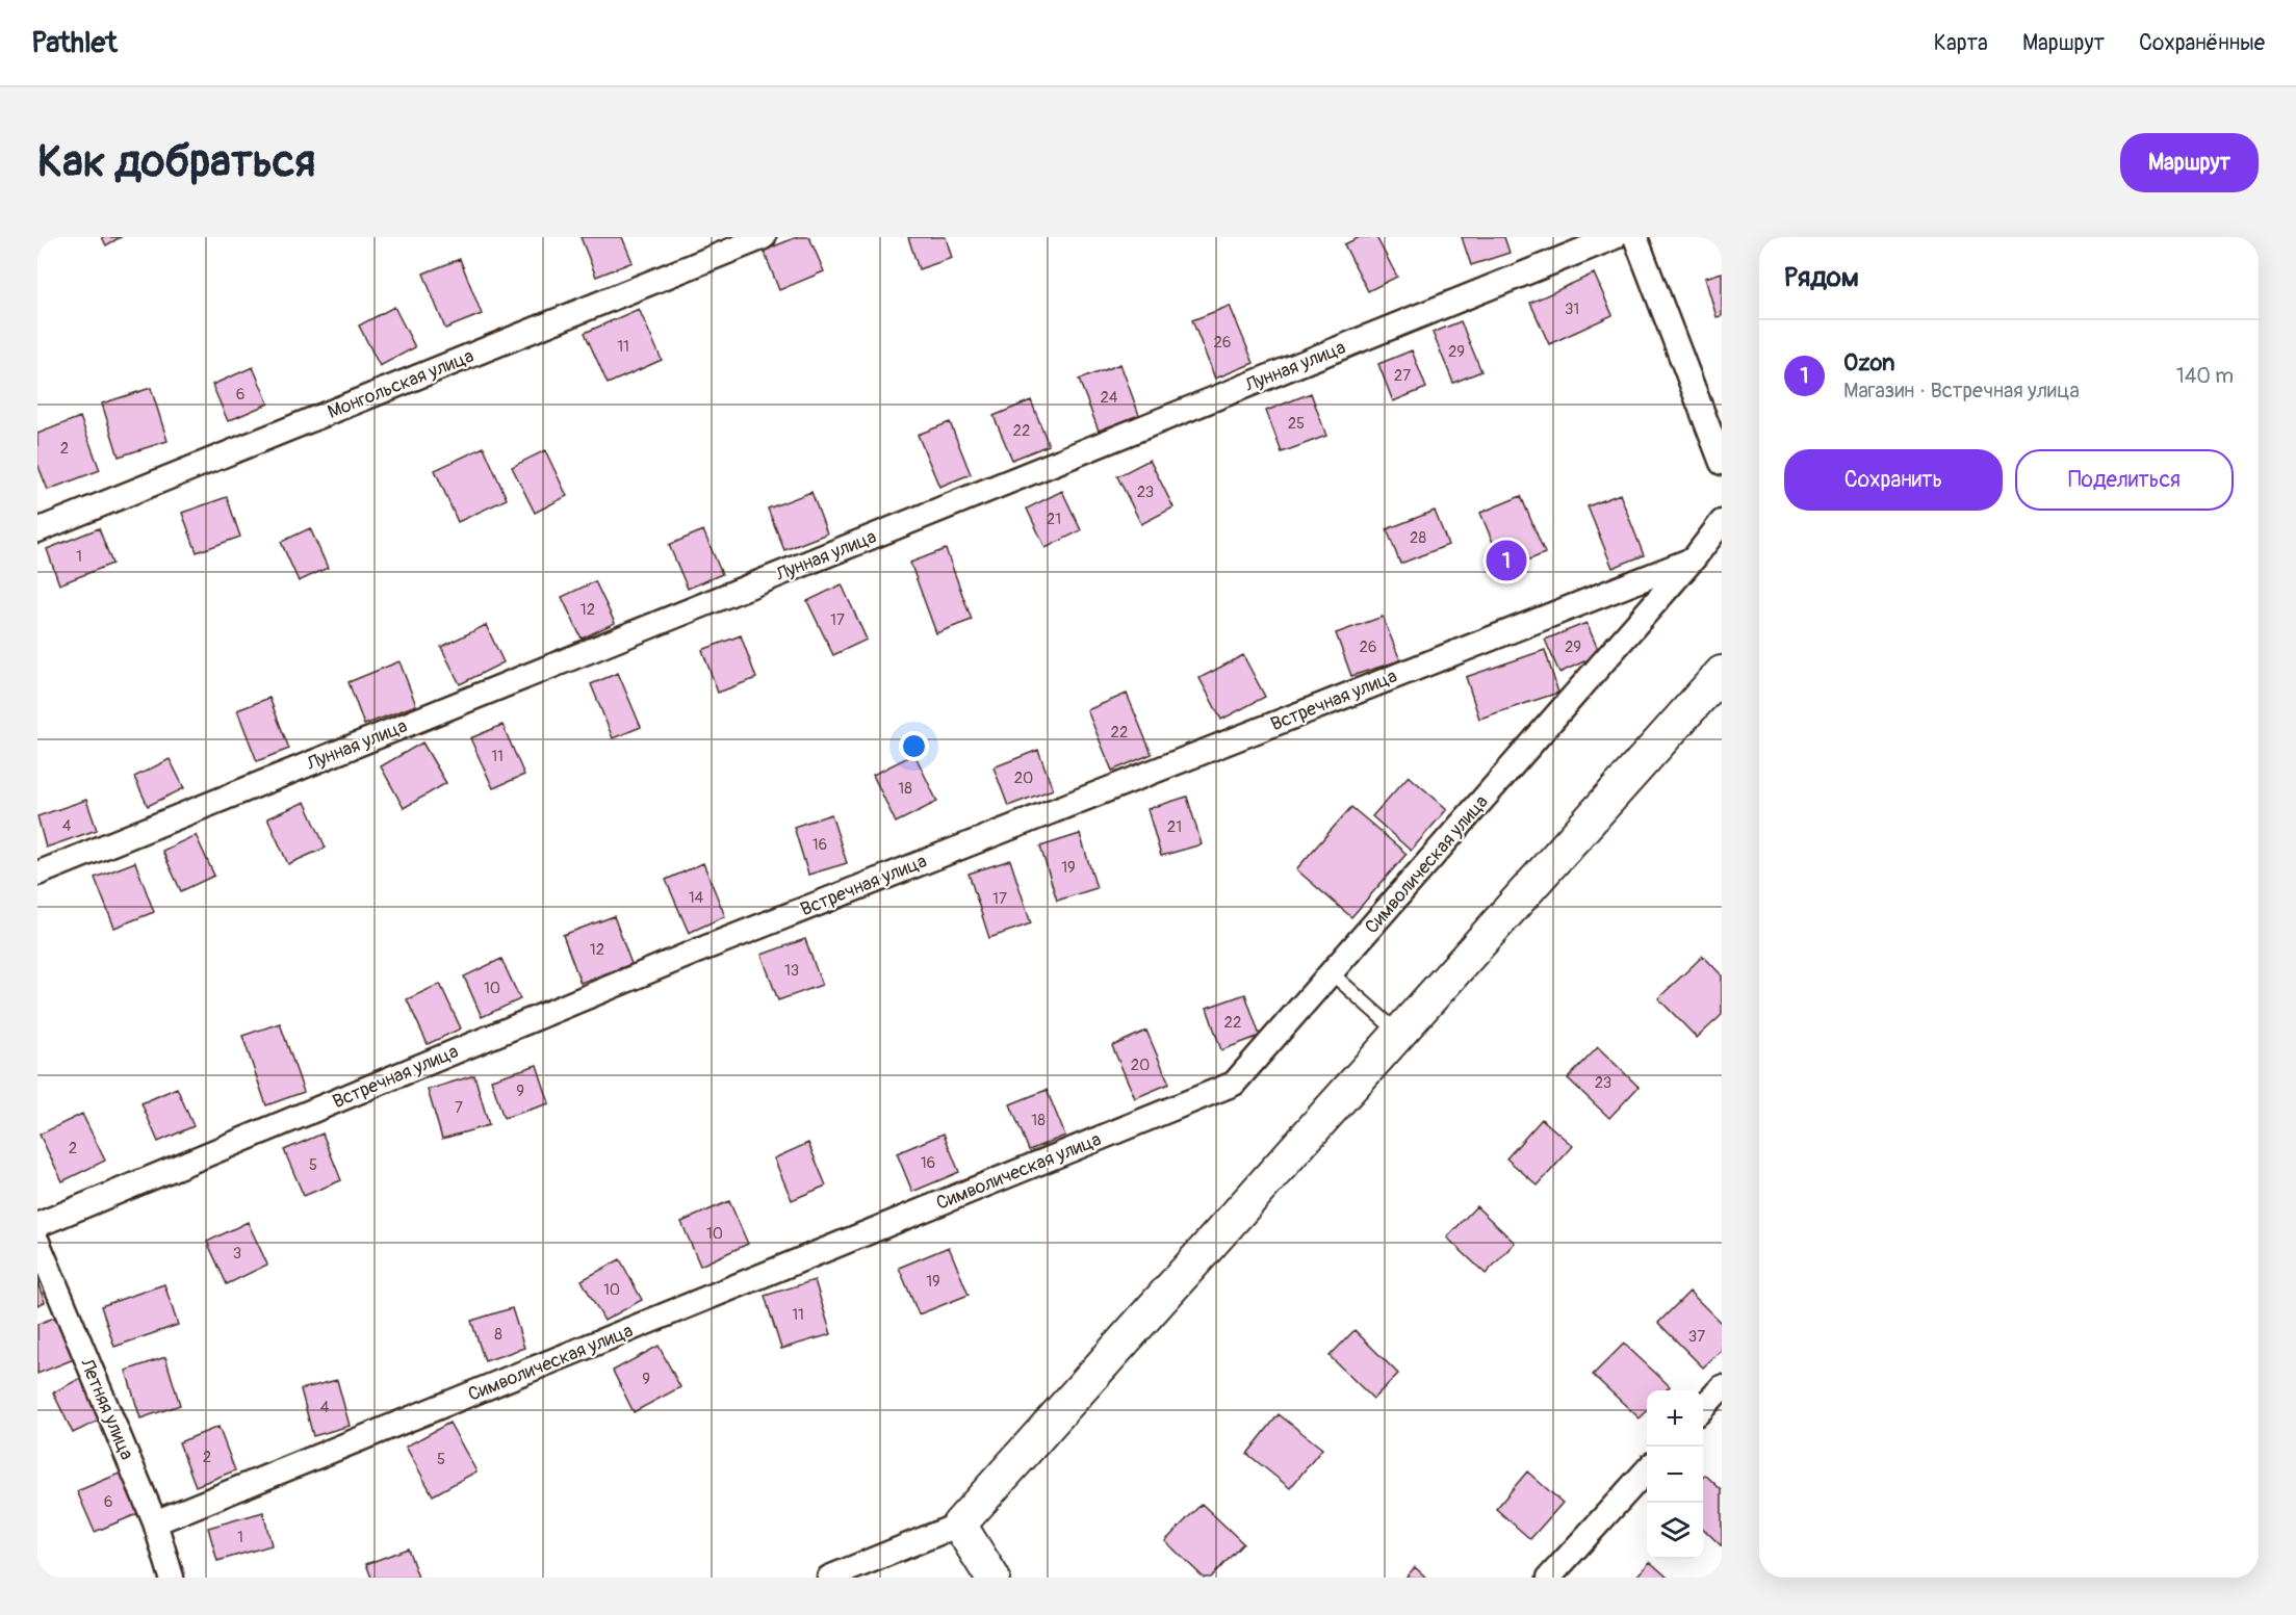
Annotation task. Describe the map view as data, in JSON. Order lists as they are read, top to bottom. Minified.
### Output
{"streets":{"street":["Лунная улица","Монгольская улица","Встречная улица","Символическая улица","Летняя улица"]},"crossings":[["Встречная улица","Символическая улица"],["Символическая улица","Летняя улица"]],"house_numbers":["31","26","11","29","27","6","24","25","22","2","23","21","28","1","12","17","26","29","22","11","20","18","4","21","16","19","14","17","12","13","10","22","20","23","9","7","18","2","16","5","10","3","19","10","11","8","37","9","4","2","5","6","1"],"page":{"header":"Pathlet","nav":["Карта","Маршрут","Сохранённые"],"buttons":["Маршрут",["Сохранить","Поделиться"]],"title":"Как добраться","heading":"Рядом","list":[{"mark":"1","name":"Ozon","note":"Магазин · Встречная улица","value":"140 m"}],"pins":"1","map_buttons":["+","−"]}}
